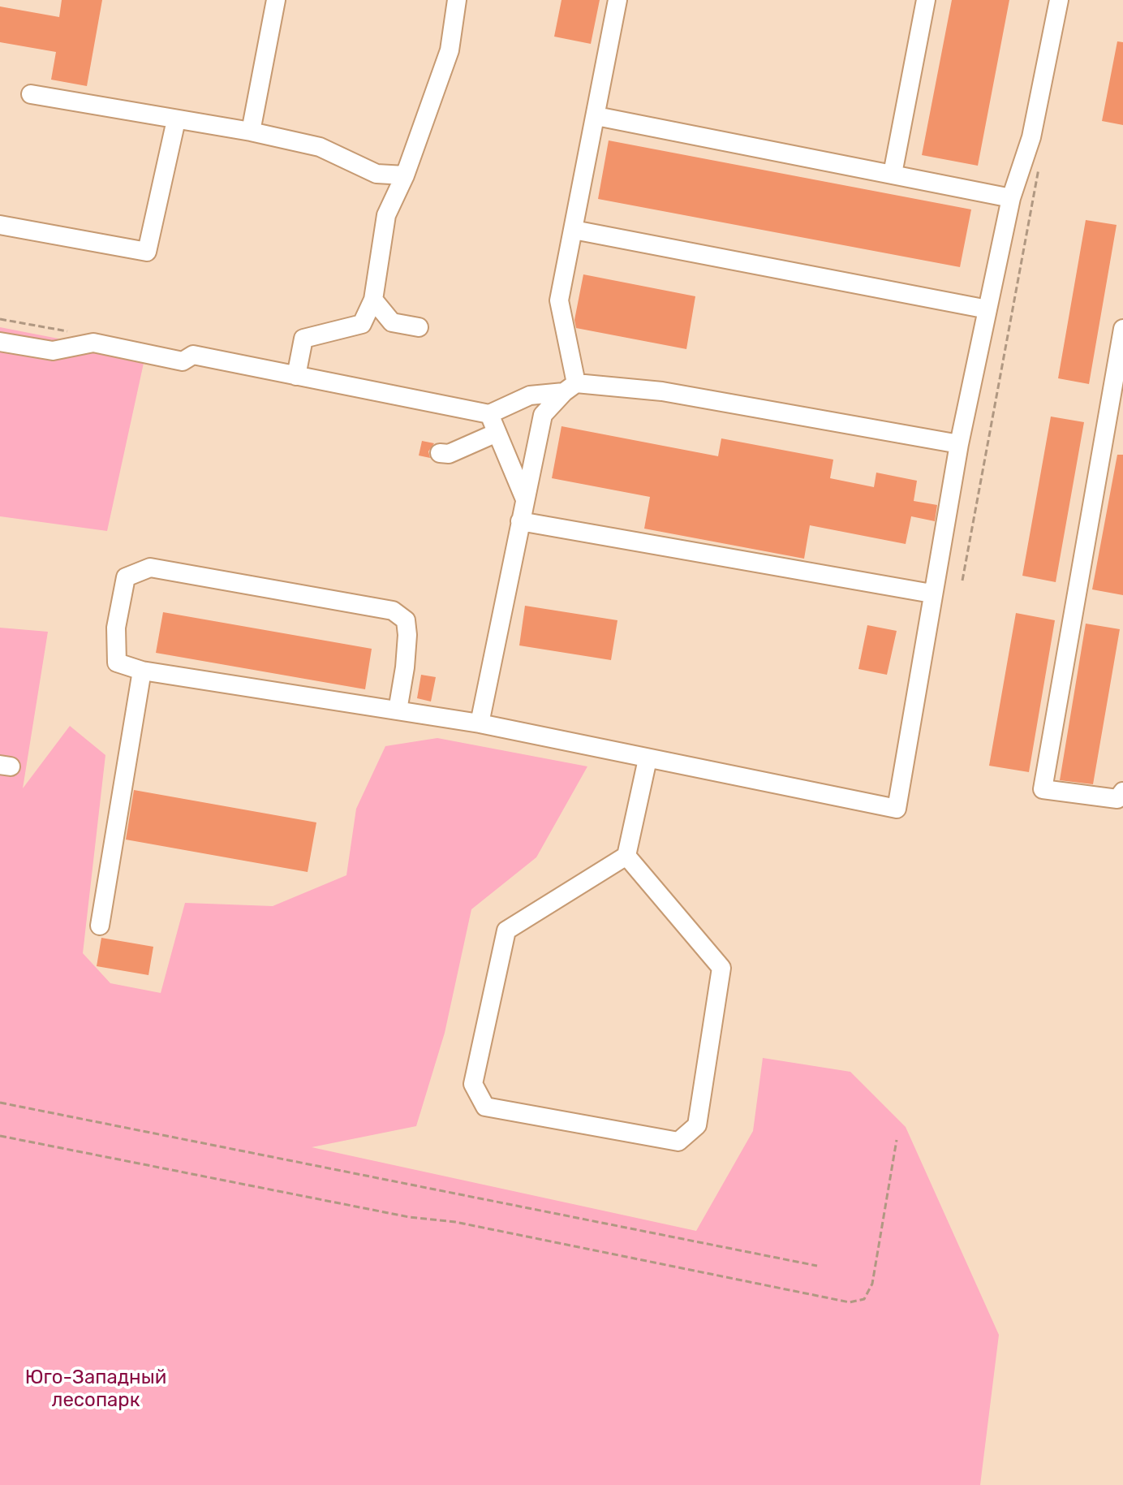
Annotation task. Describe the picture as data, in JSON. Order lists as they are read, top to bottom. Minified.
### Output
{"parks":["Юго-Западный лесопарк"]}
